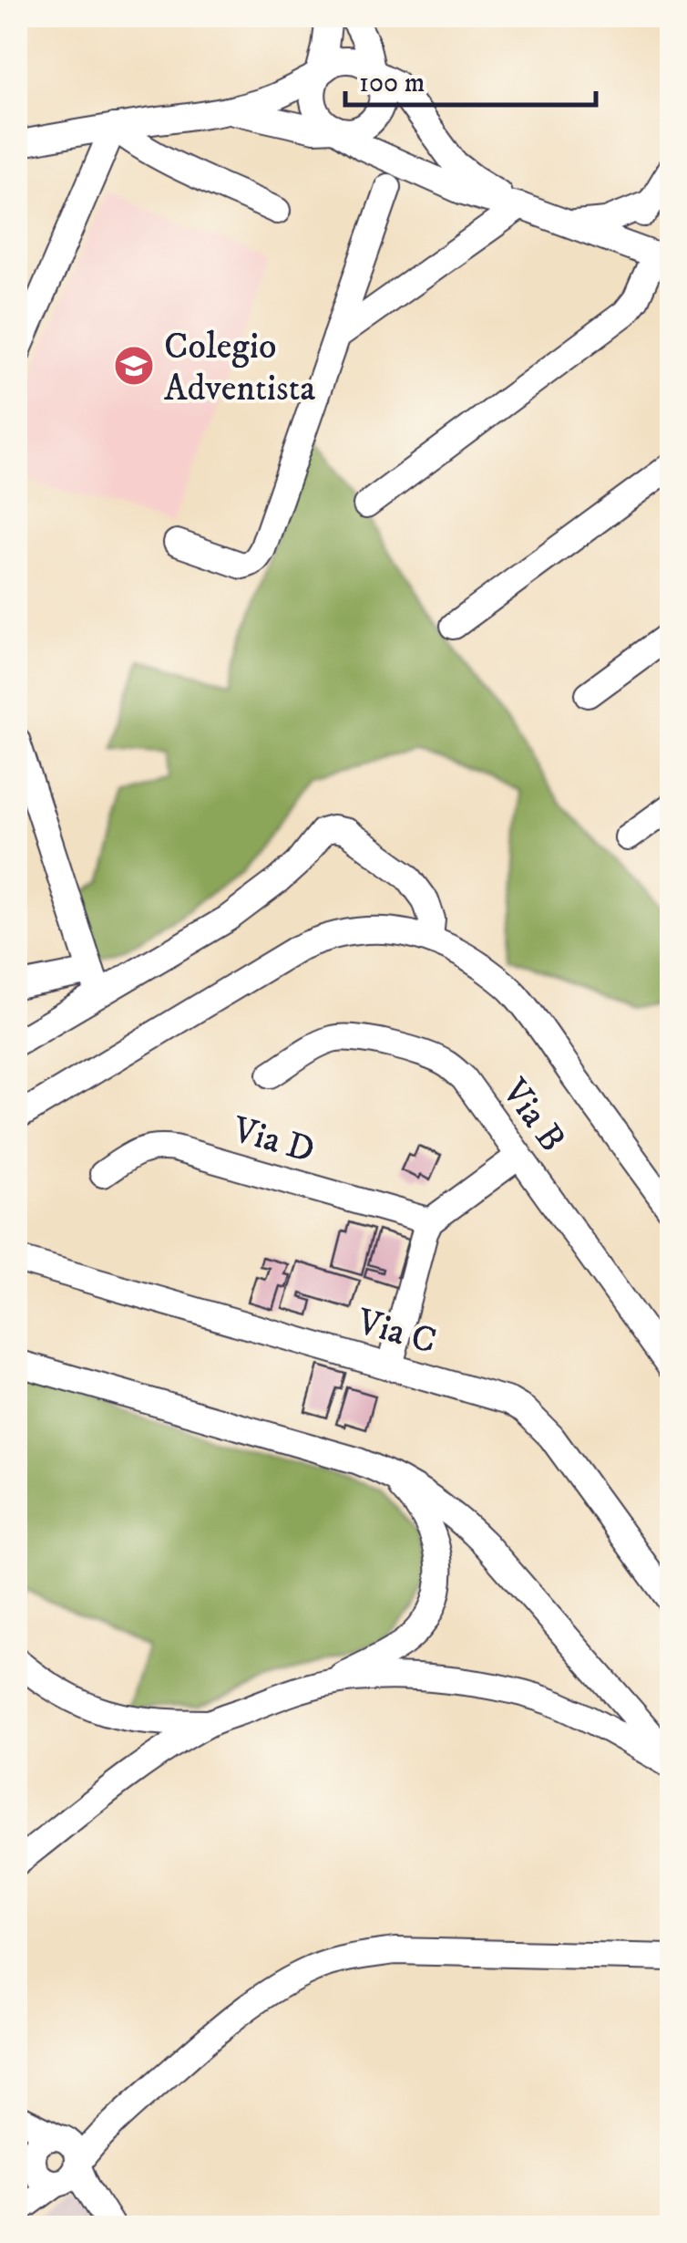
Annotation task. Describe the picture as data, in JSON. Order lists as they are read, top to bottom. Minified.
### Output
{"streets":{"street":["Via B","Via D","Via C"]},"places":{"school or university":["Colegio Adventista"]},"scale_bar":"100 m"}
